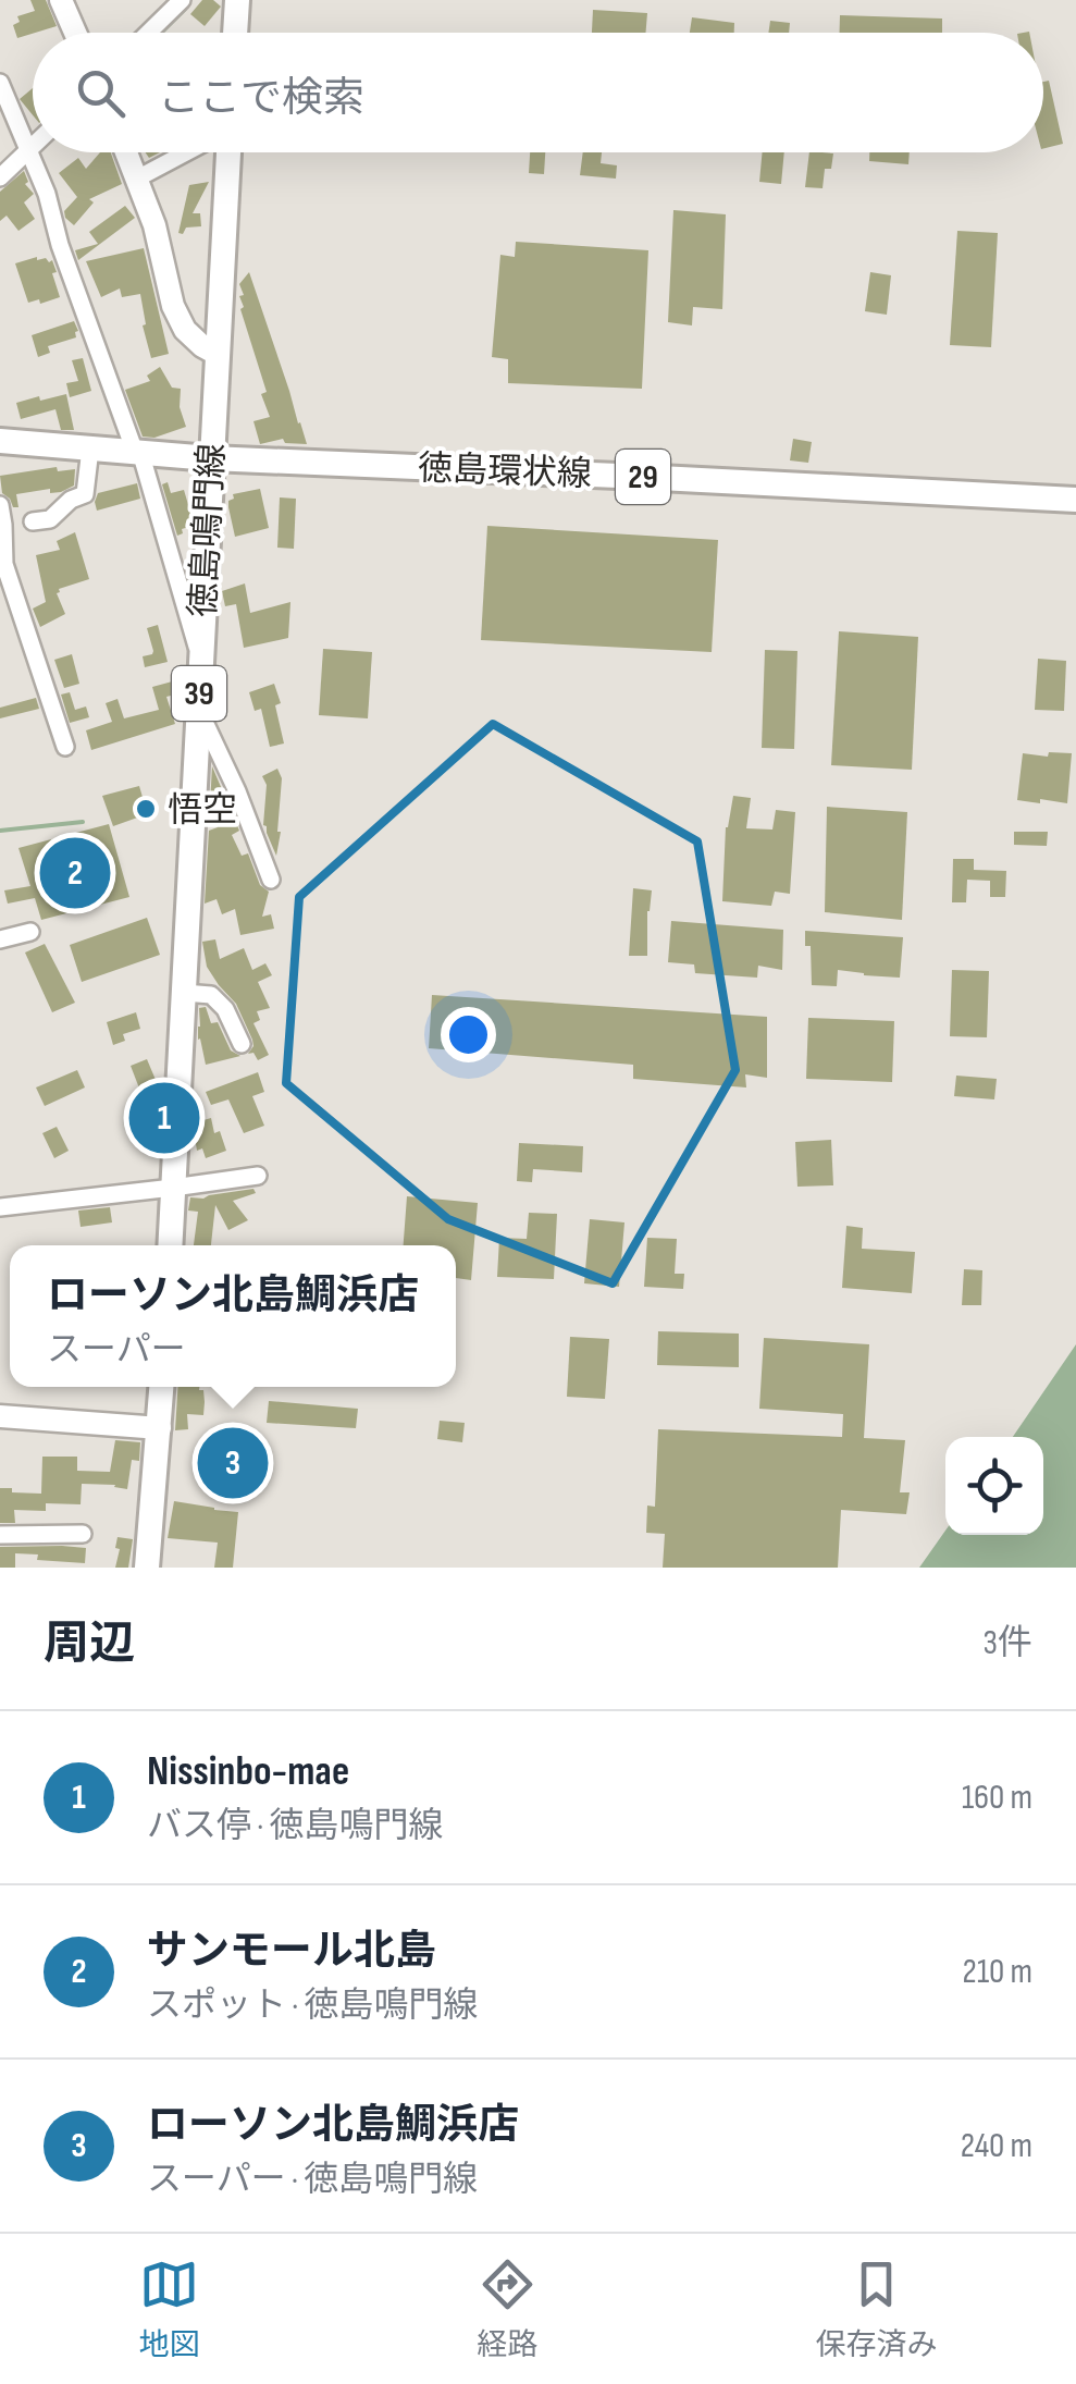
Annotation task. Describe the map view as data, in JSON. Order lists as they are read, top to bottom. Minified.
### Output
{"streets":{"main road":["徳島環状線","29","徳島鳴門線","39"]},"crossings":[["徳島環状線","徳島鳴門線"]],"places":["悟空"],"page":{"search":"ここで検索","pins":["2","1","3"],"popup":["ローソン北島鯛浜店","スーパー"],"heading":["周辺","3件"],"list":[{"mark":"1","name":"Nissinbo-mae","note":"バス停 · 徳島鳴門線","value":"160 m"},{"mark":"2","name":"サンモール北島","note":"スポット · 徳島鳴門線","value":"210 m"},{"mark":"3","name":"ローソン北島鯛浜店","note":"スーパー · 徳島鳴門線","value":"240 m"}],"nav":["地図","経路","保存済み"]}}
